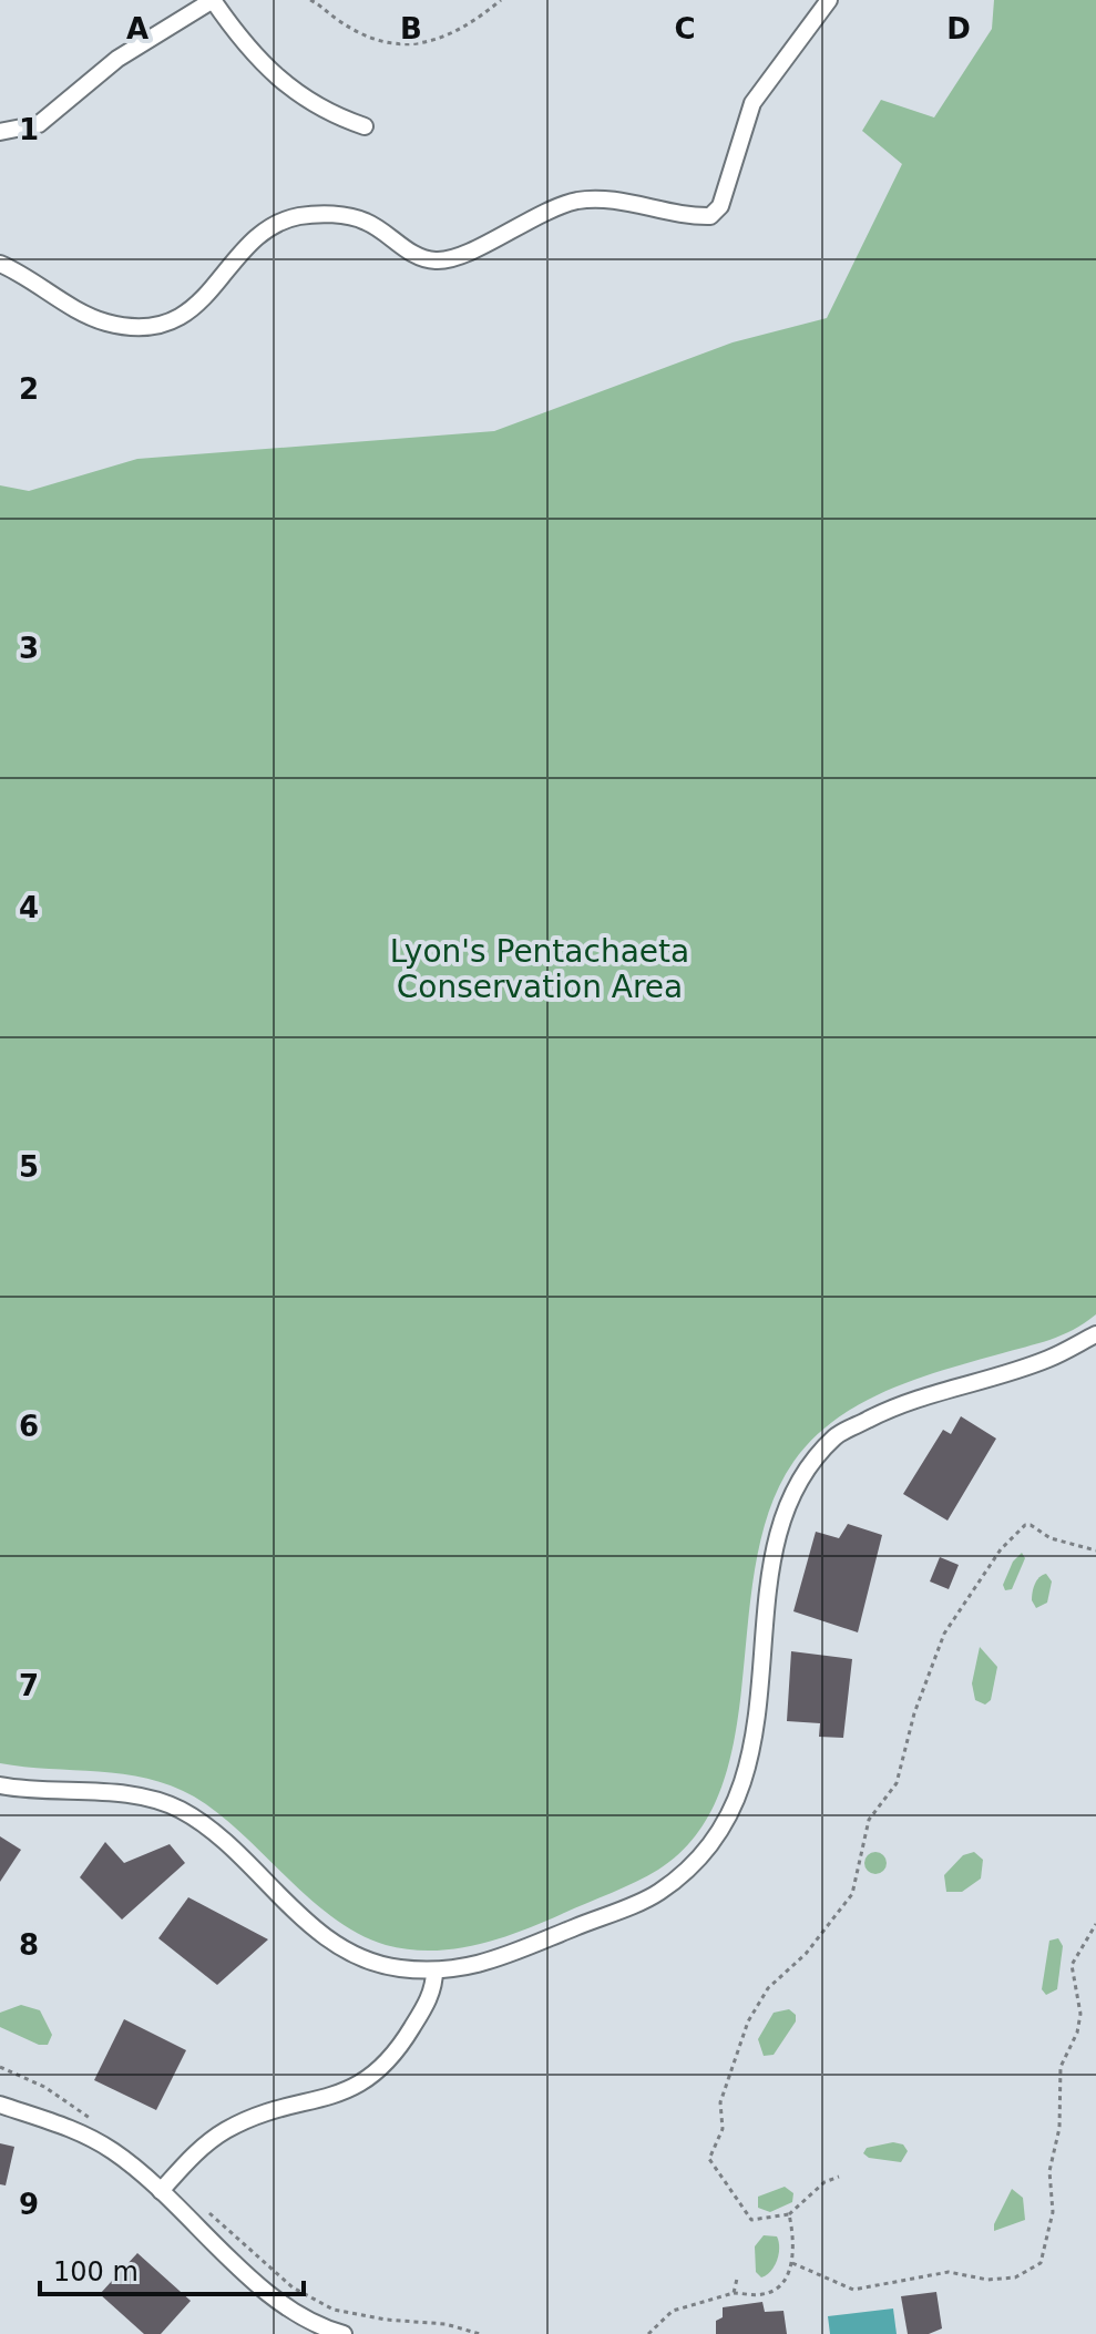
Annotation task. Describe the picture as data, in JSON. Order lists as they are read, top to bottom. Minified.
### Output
{"parks":["Lyon's Pentachaeta Conservation Area"],"scale_bar":"100 m","grid":{"columns":["A","B","C","D"],"rows":["1","2","3","4","5","6","7","8","9"]}}
